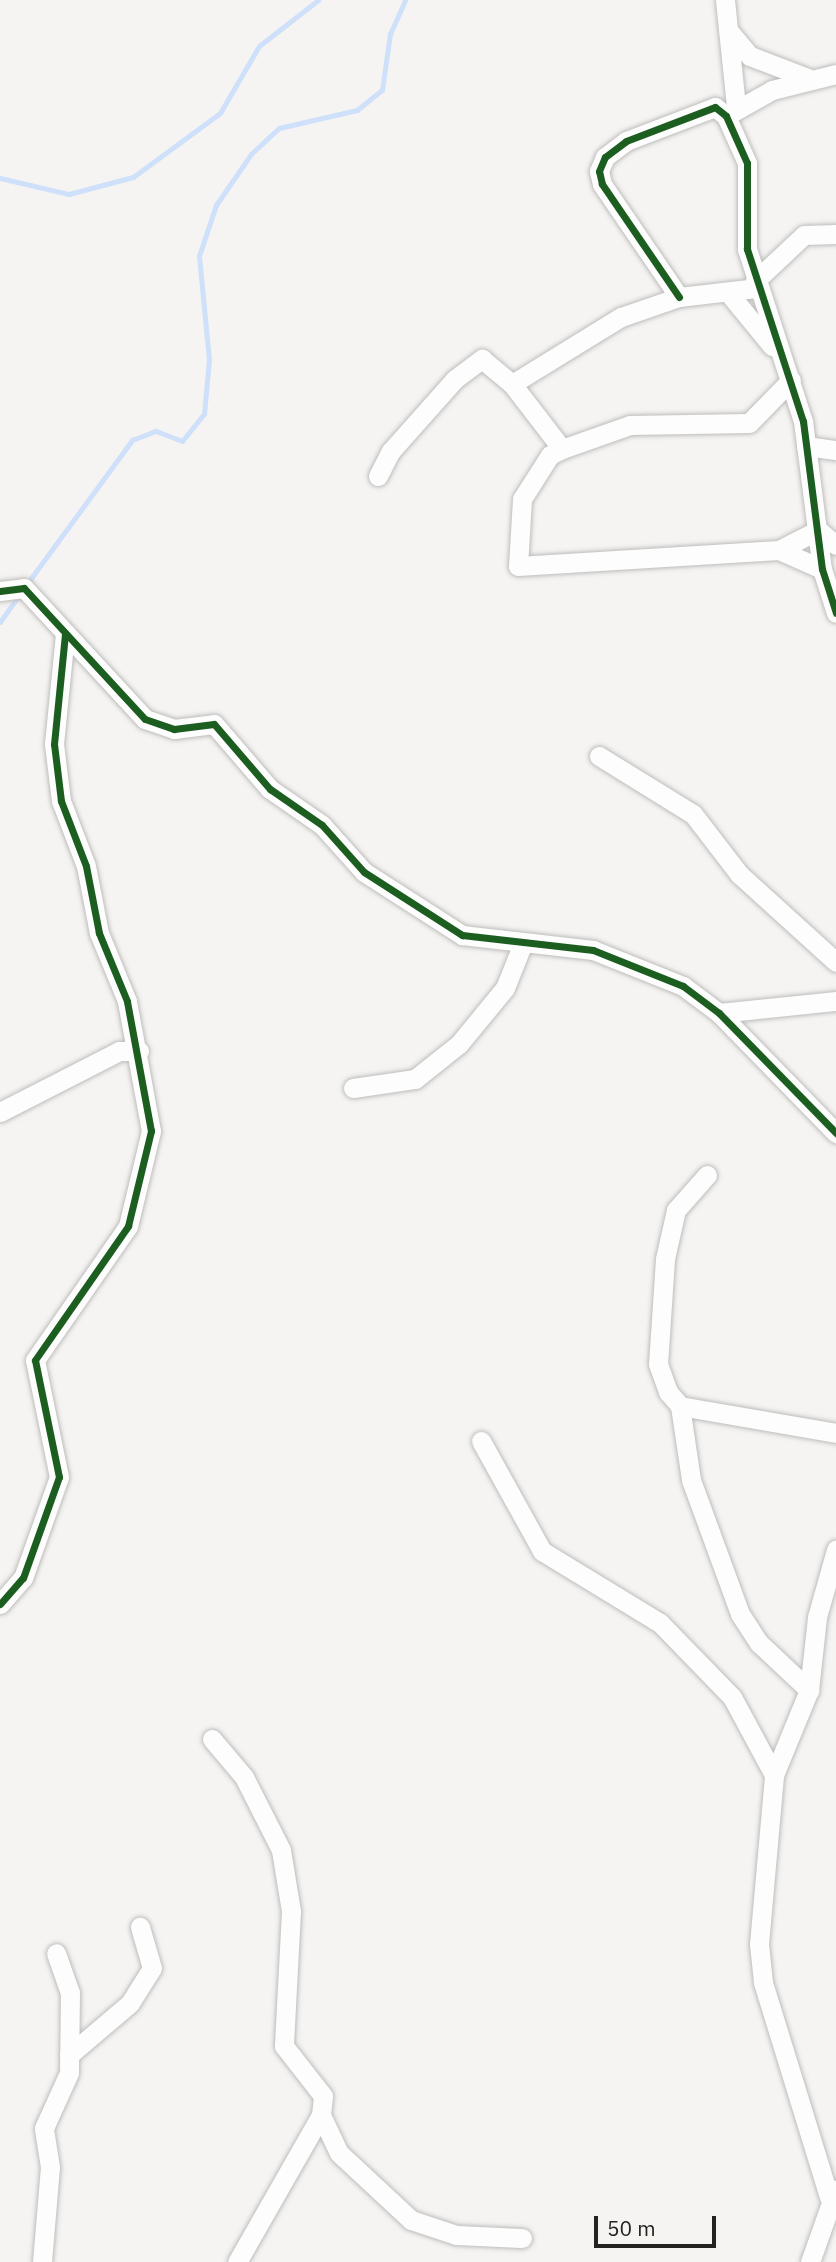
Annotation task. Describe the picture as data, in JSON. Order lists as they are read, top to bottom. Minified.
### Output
{"scale_bar":"50 m"}
